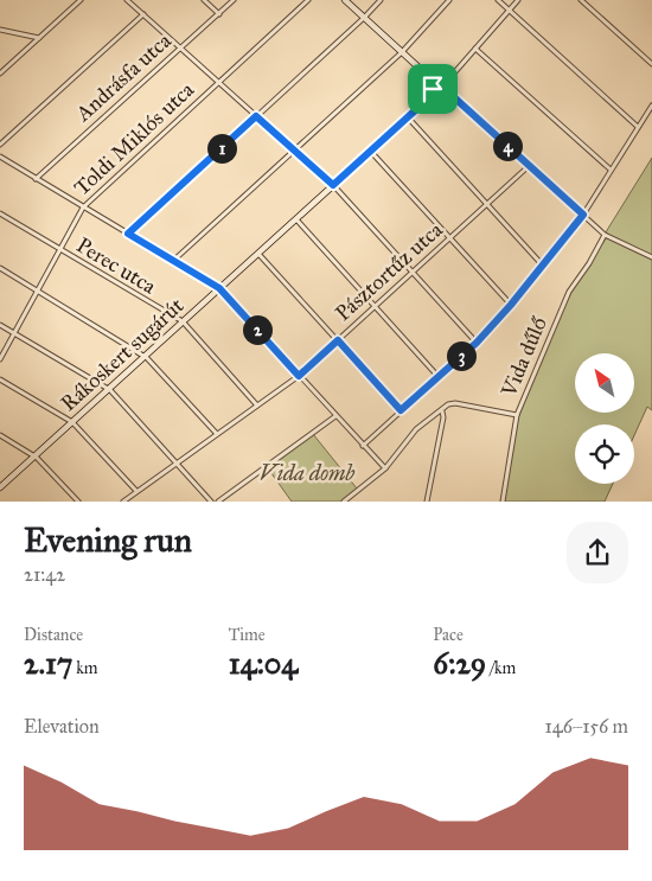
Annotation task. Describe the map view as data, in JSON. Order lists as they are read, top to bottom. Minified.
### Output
{"streets":{"street":["Andrásfa utca","Toldi Miklós utca","Perec utca","Pásztortűz utca","Rákoskert sugárút","Vida dűlő"]},"crossings":[["Toldi Miklós utca","Perec utca"],["Perec utca","Pásztortűz utca"],["Perec utca","Rákoskert sugárút"]],"parks":["Vida domb"],"north":"top left","page":{"pins":["4","1","2","3"],"heading":["Evening run","21:42"],"stats":[["Distance","2.17 km"],["Time","14:04"],["Pace","6:29 /km"]],"chart":["Elevation","146–156 m"]}}
